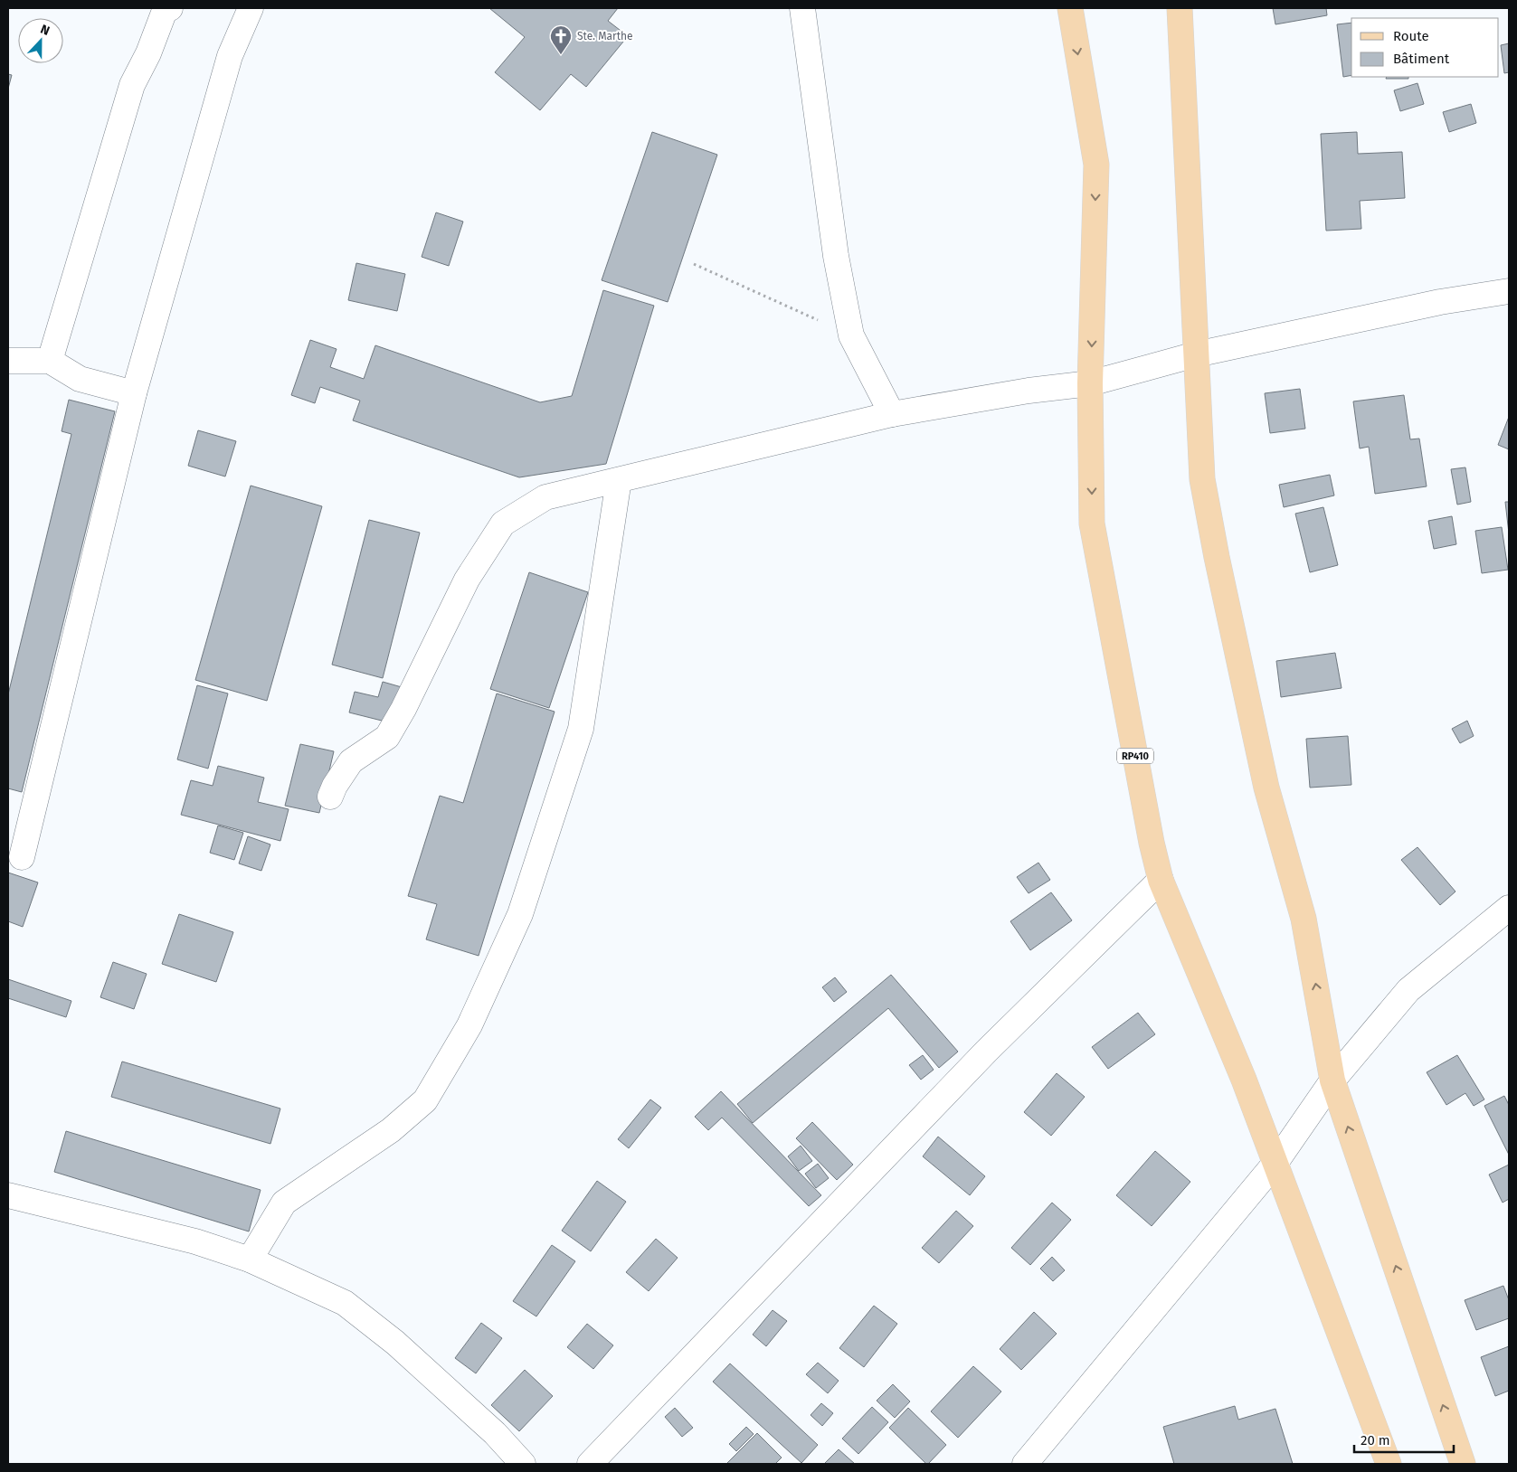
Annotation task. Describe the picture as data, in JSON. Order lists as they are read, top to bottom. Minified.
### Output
{"streets":{"main road":["RP410"]},"places":{"church":["Ste. Marthe"]},"legend":["Route","Bâtiment"],"scale_bar":"20 m","north":"top"}
